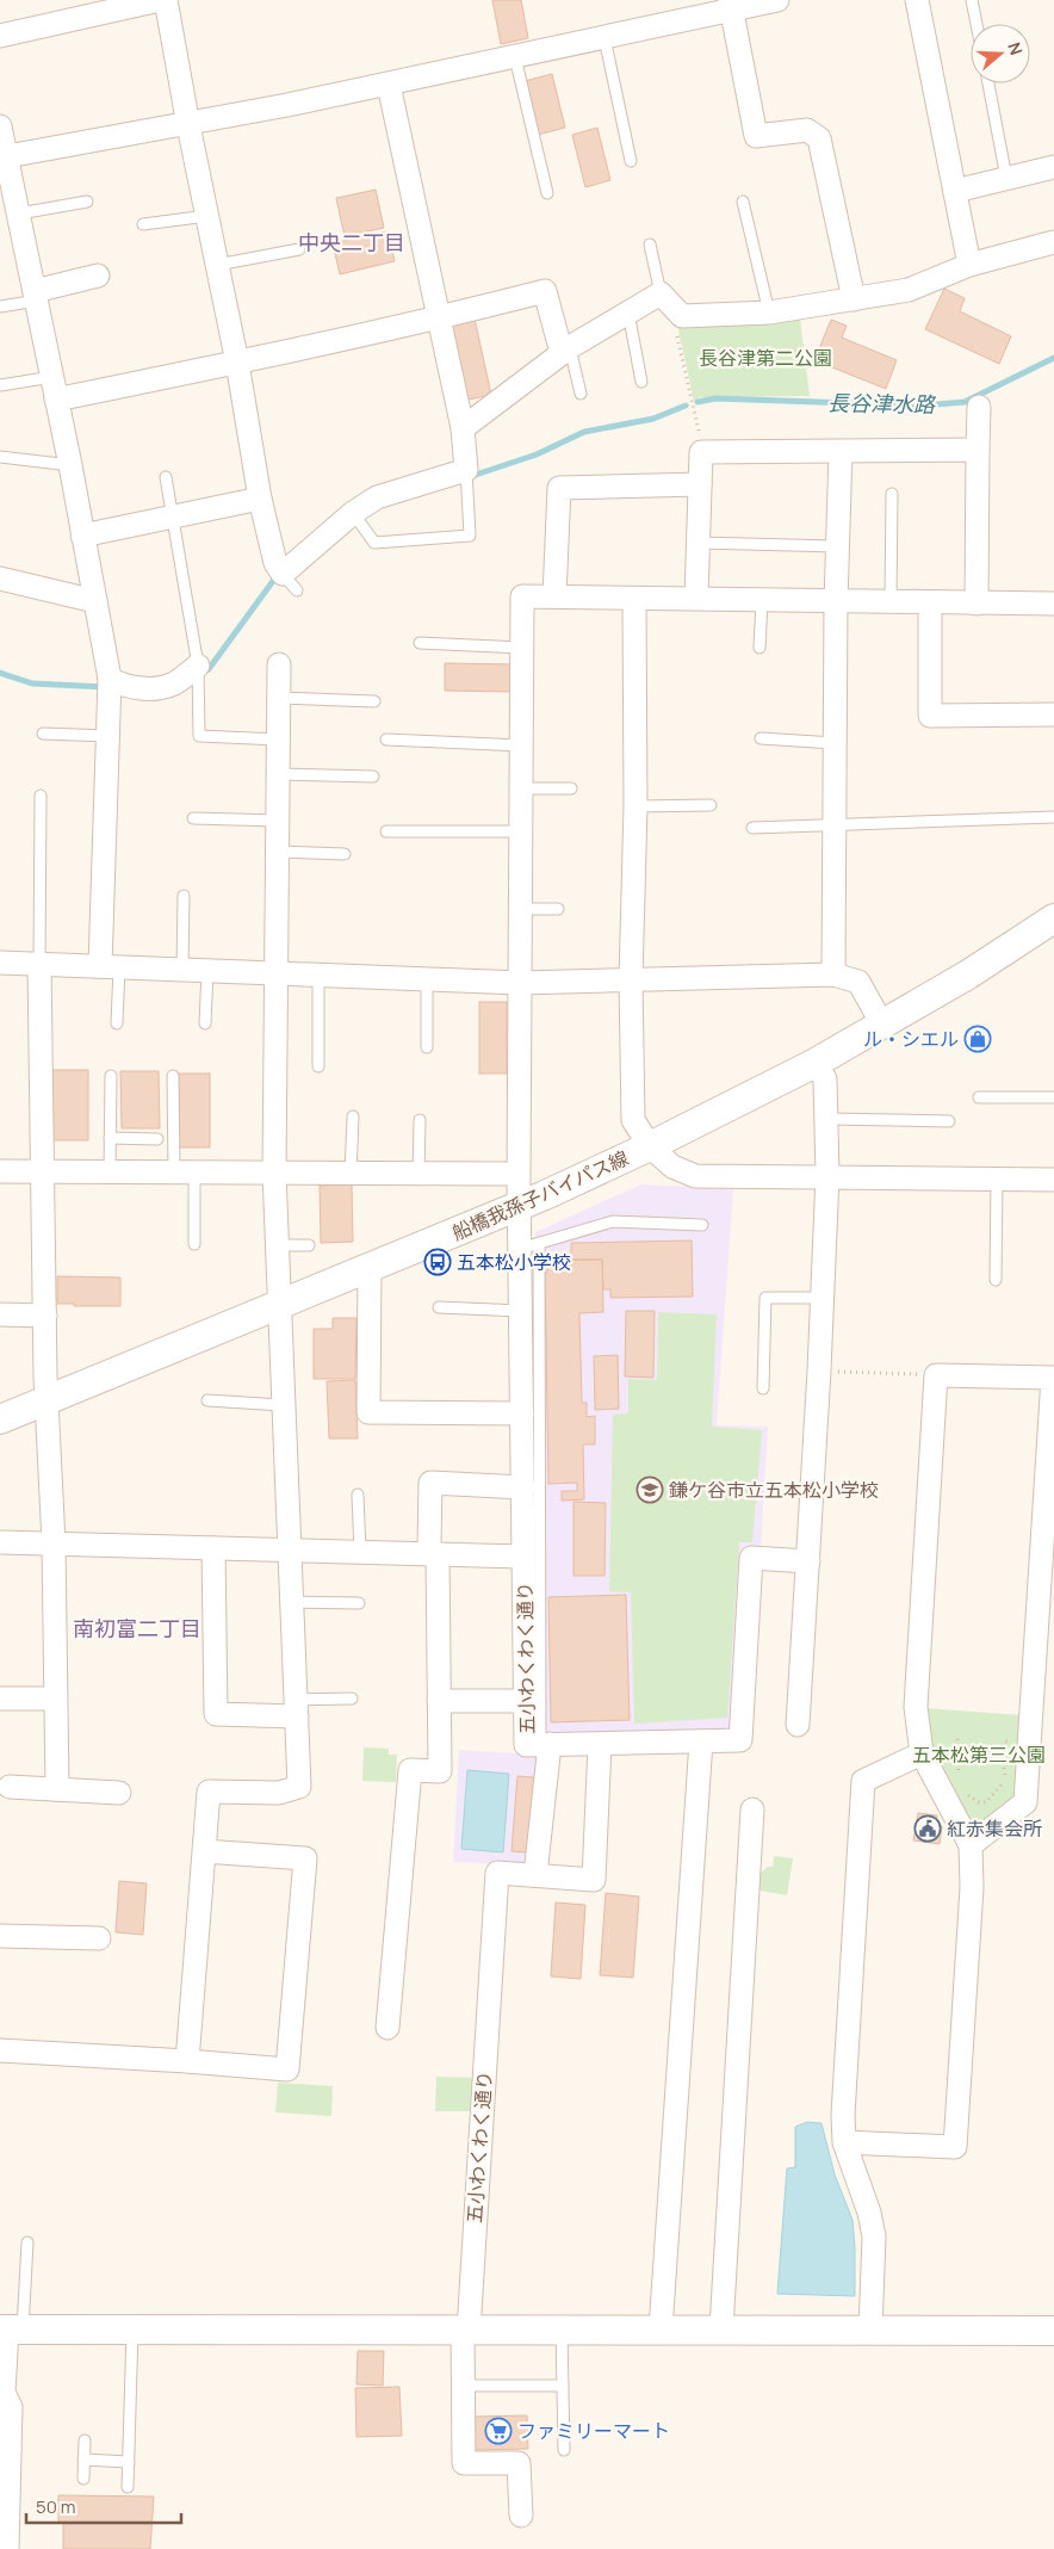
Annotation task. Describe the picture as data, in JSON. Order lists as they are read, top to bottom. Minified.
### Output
{"streets":{"street":["船橋我孫子バイパス線","五小わくわく通り"]},"crossings":[["船橋我孫子バイパス線","五小わくわく通り"]],"districts":["中央二丁目","南初富二丁目"],"water":["長谷津水路"],"parks":["長谷津第二公園","五本松第三公園"],"places":{"shop":["ル・シエル"],"bus stop":["五本松小学校"],"school or university":["鎌ケ谷市立五本松小学校"],"public building":["紅赤集会所"],"supermarket":["ファミリーマート"]},"scale_bar":"50 m","north":"right"}
